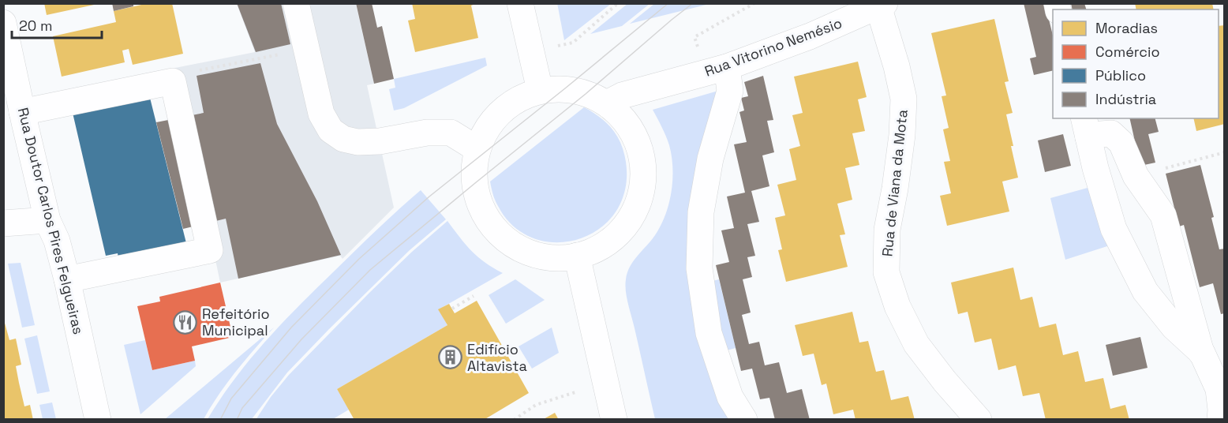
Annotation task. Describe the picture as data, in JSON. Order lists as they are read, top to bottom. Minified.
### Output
{"streets":{"street":["Rua Vitorino Nemésio","Rua de Viana da Mota","Rua Doutor Carlos Pires Felgueiras"]},"crossings":[["Rua Vitorino Nemésio","Rua de Viana da Mota"]],"places":{"restaurant":["Refeitório Municipal"],"building":["Edifício Altavista"]},"legend":["Moradias","Comércio","Público","Indústria"],"scale_bar":"20 m"}
